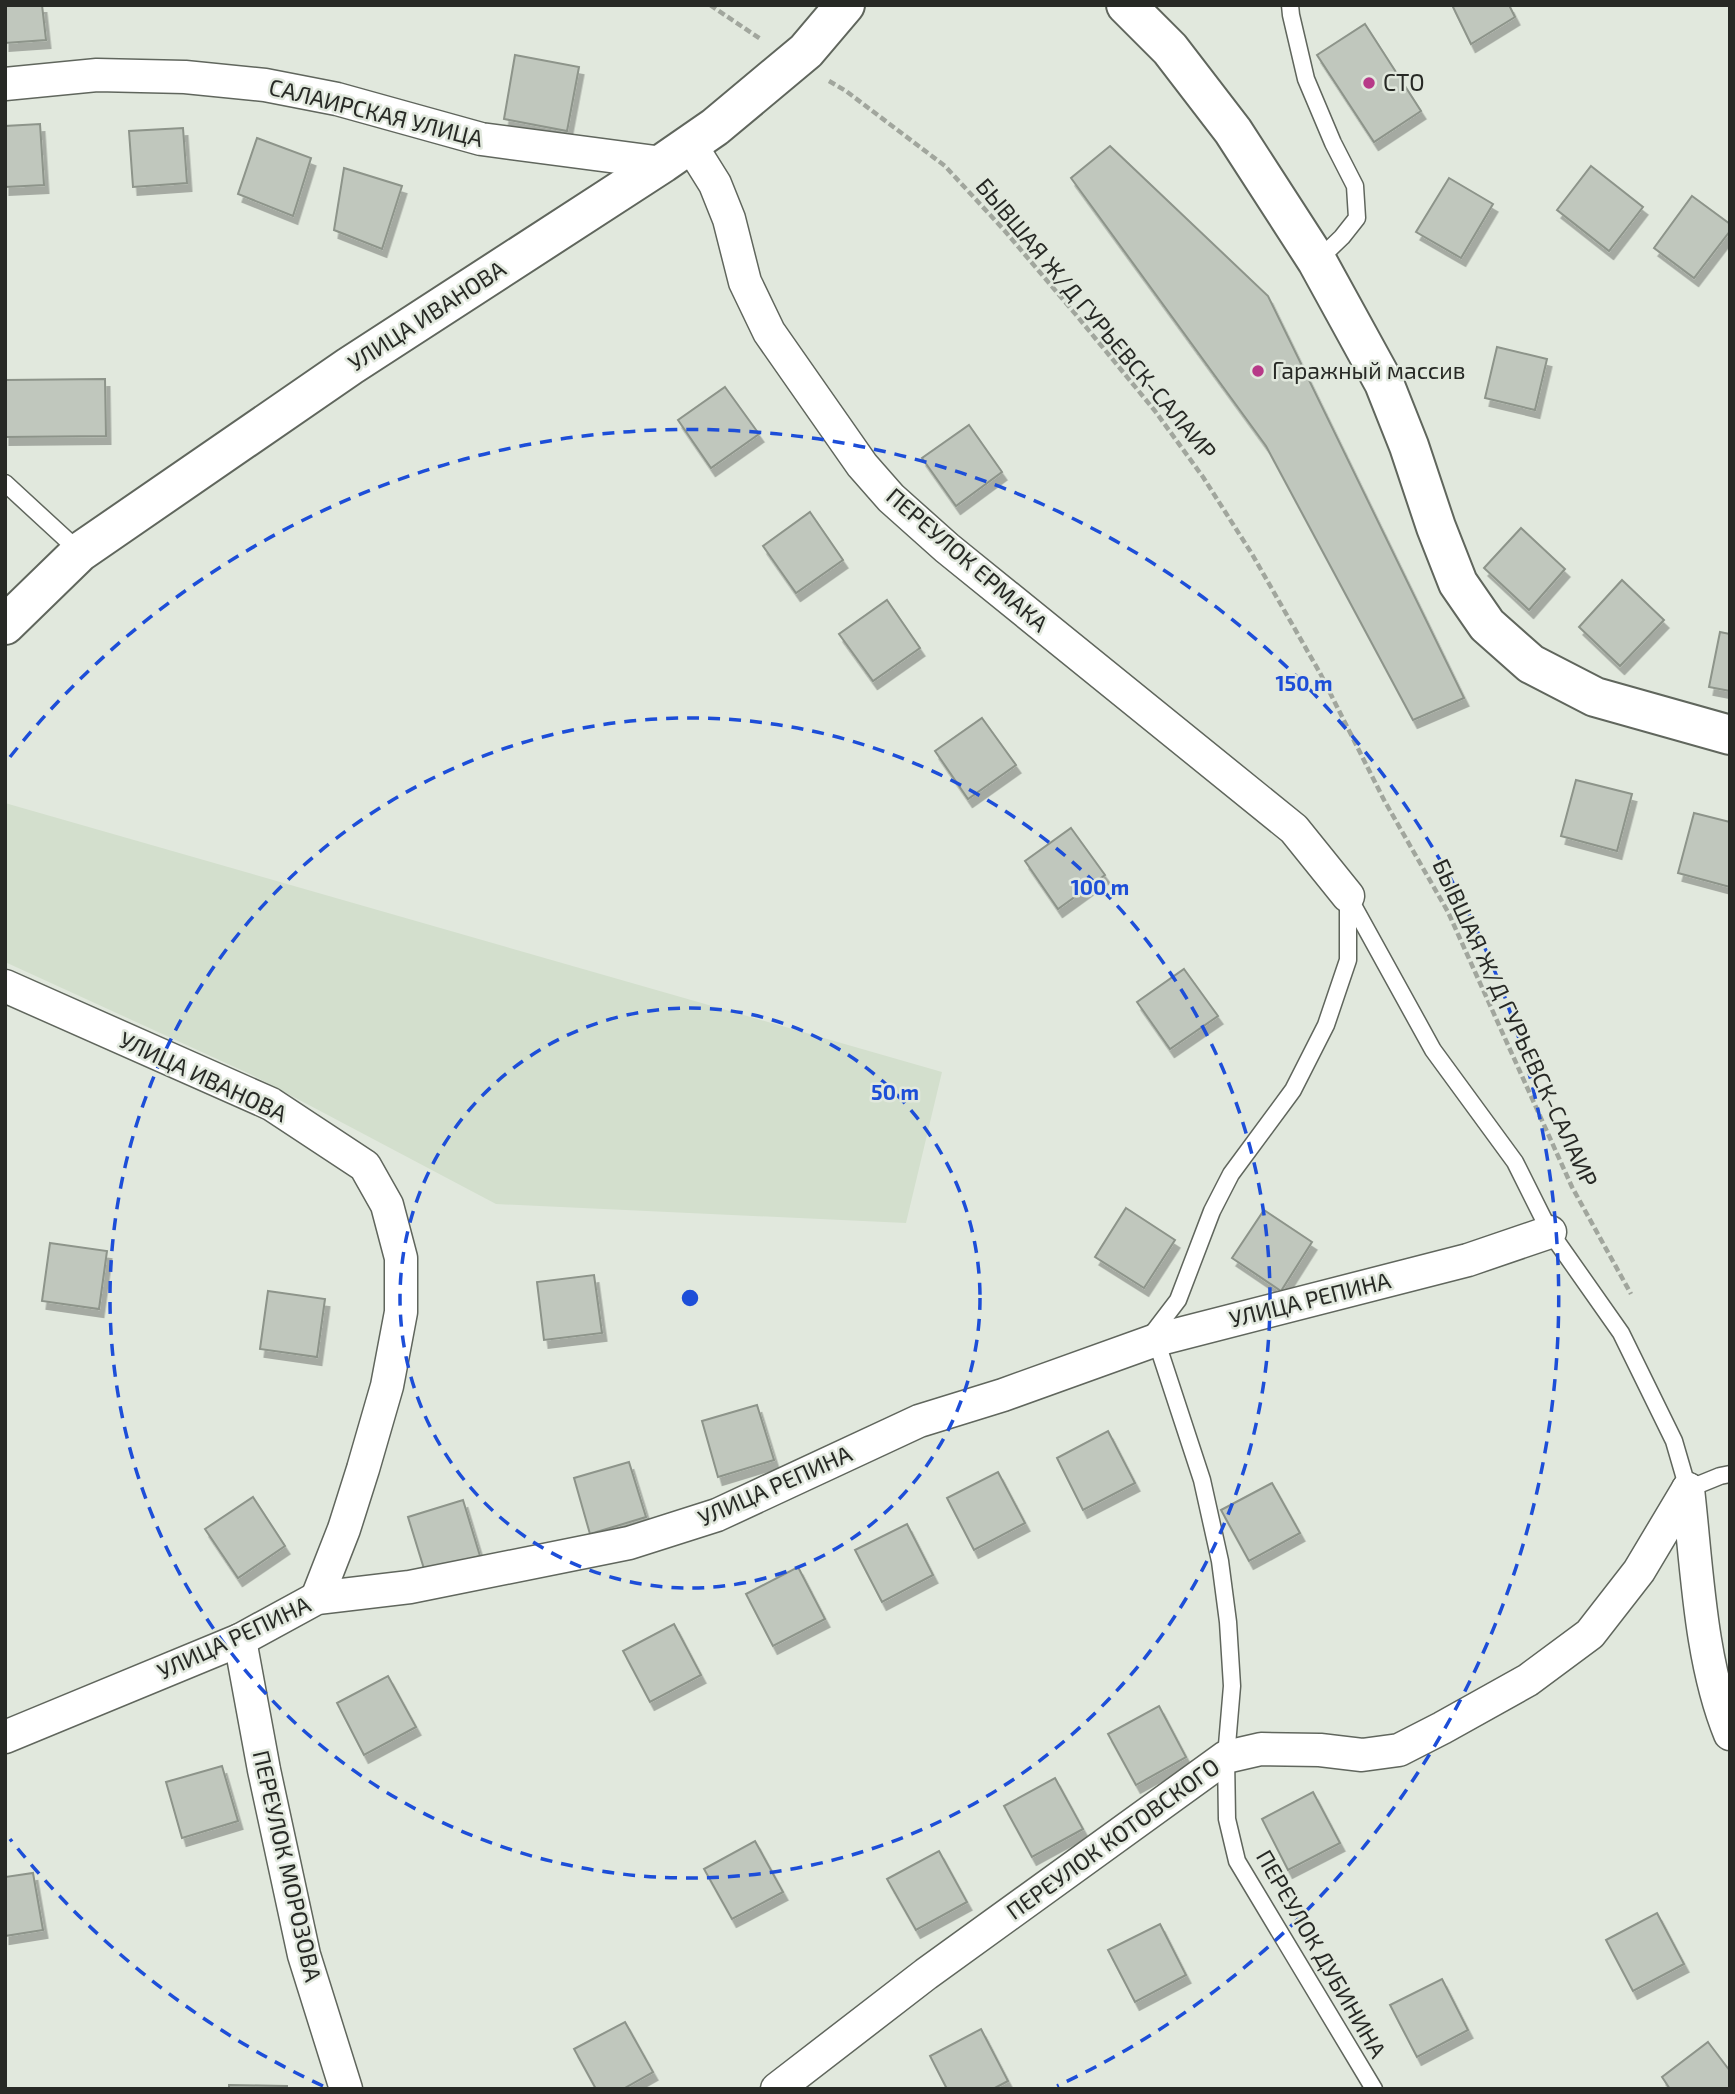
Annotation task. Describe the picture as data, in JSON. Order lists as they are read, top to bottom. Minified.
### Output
{"streets":{"street":["САЛАИРСКАЯ УЛИЦА","УЛИЦА ИВАНОВА","ПЕРЕУЛОК ЕРМАКА","УЛИЦА РЕПИНА","ПЕРЕУЛОК КОТОВСКОГО","ПЕРЕУЛОК МОРОЗОВА"],"lane":["ПЕРЕУЛОК ДУБИНИНА"],"path":["БЫВШАЯ Ж/Д ГУРЬЕВСК-САЛАИР"]},"crossings":[["САЛАИРСКАЯ УЛИЦА","УЛИЦА ИВАНОВА"],["САЛАИРСКАЯ УЛИЦА","ПЕРЕУЛОК ЕРМАКА"],["УЛИЦА ИВАНОВА","БЫВШАЯ Ж/Д ГУРЬЕВСК-САЛАИР"],["УЛИЦА ИВАНОВА","ПЕРЕУЛОК ЕРМАКА"],["УЛИЦА ИВАНОВА","УЛИЦА РЕПИНА"],["УЛИЦА РЕПИНА","ПЕРЕУЛОК МОРОЗОВА"],["УЛИЦА РЕПИНА","ПЕРЕУЛОК ДУБИНИНА"],["ПЕРЕУЛОК КОТОВСКОГО","ПЕРЕУЛОК ДУБИНИНА"]],"places":["СТО","Гаражный массив"],"rings":["150 m","100 m","50 m"]}
